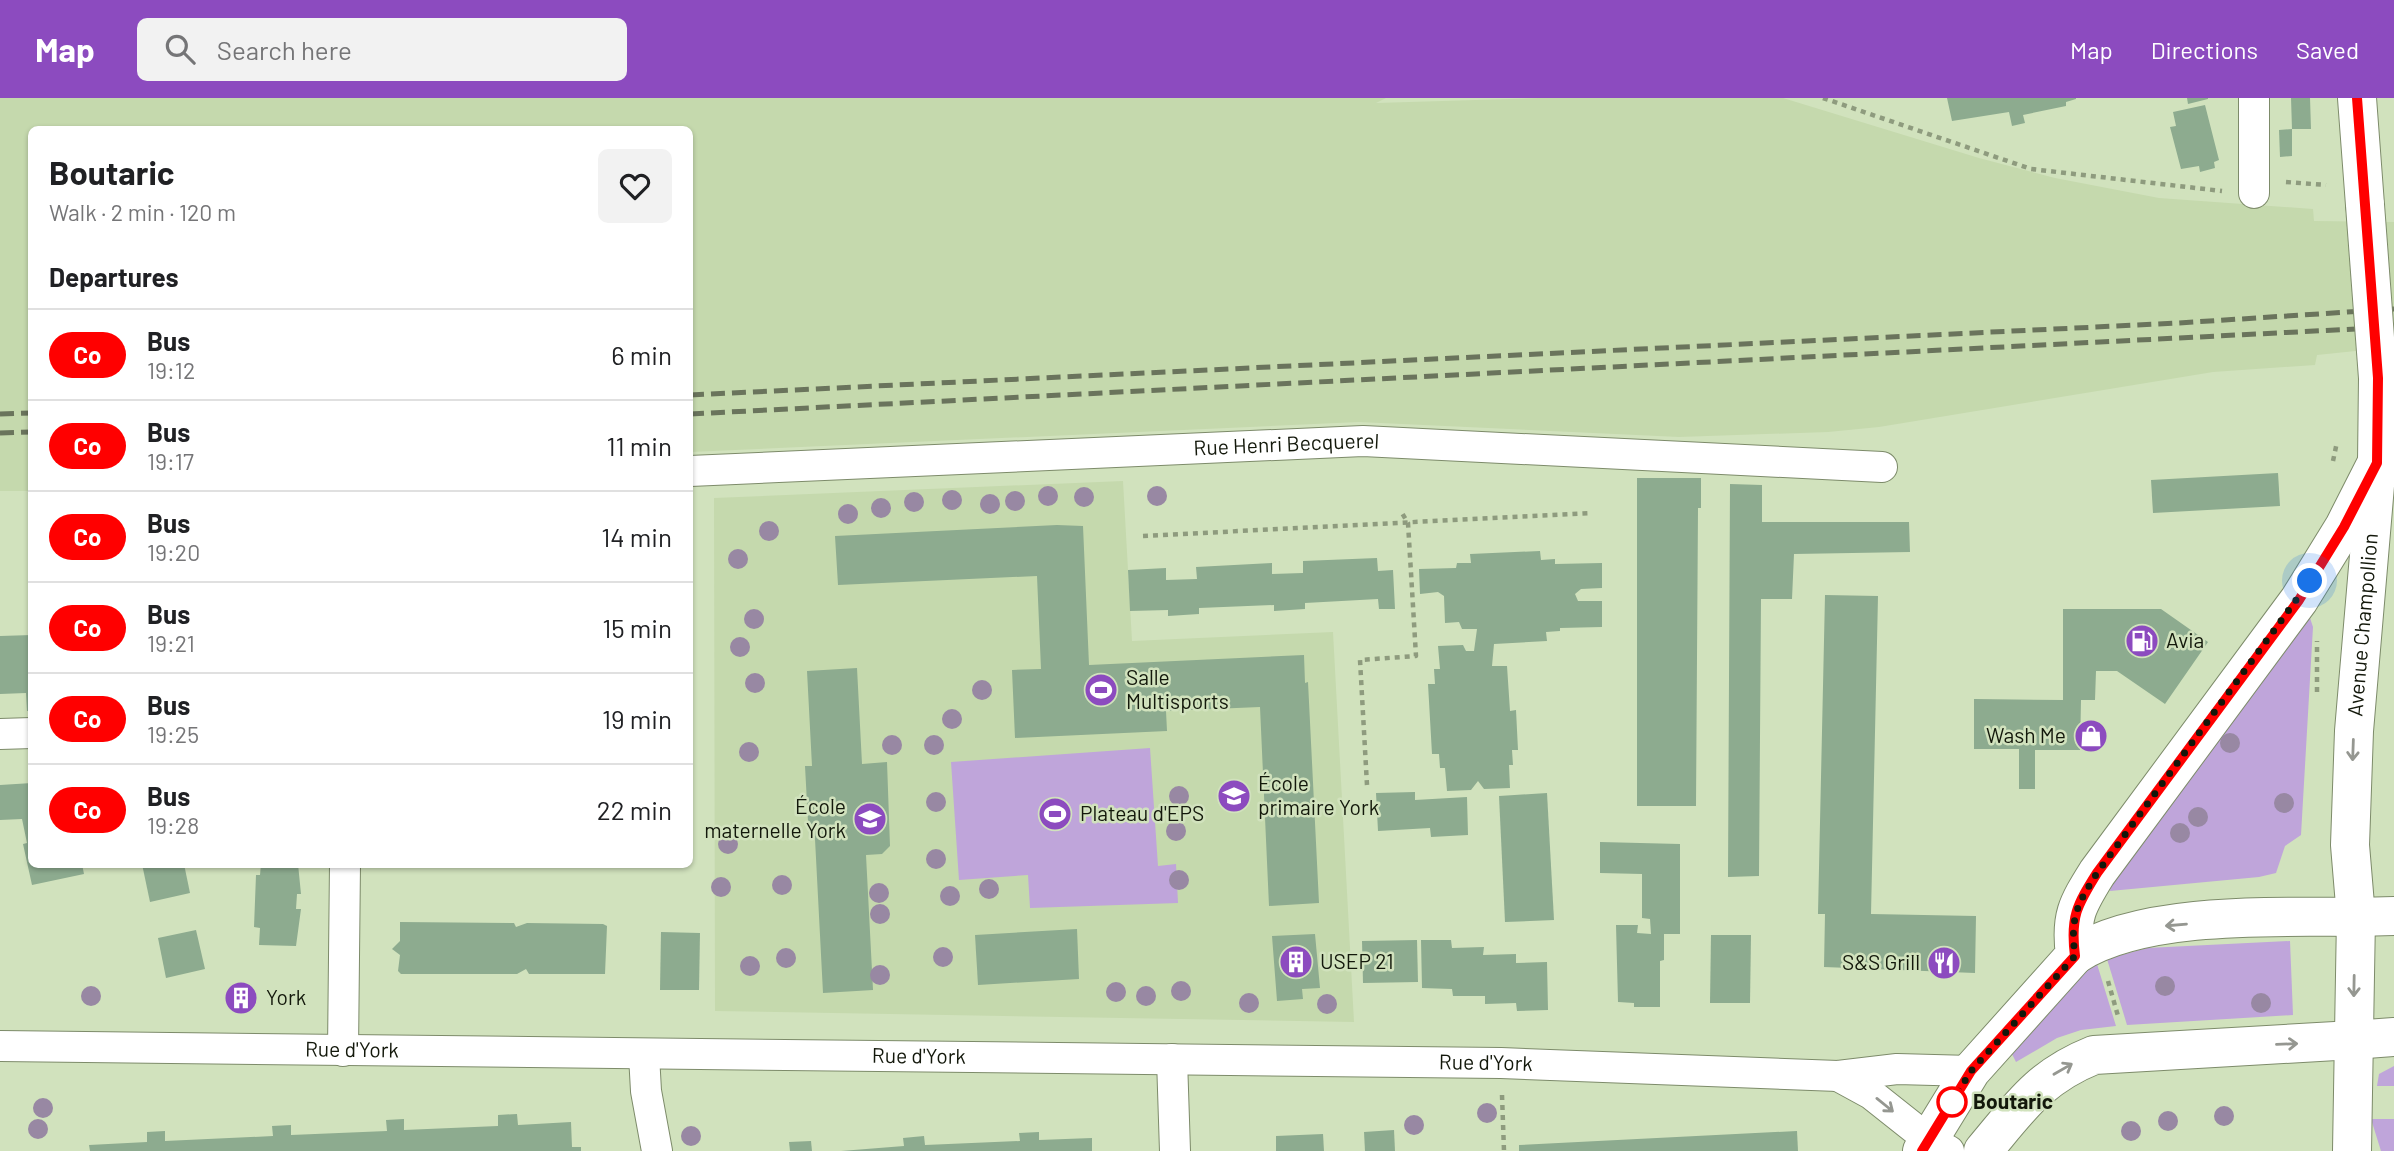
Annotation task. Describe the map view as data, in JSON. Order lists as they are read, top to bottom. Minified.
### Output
{"streets":{"main road":["Avenue Champollion"],"street":["Rue Henri Becquerel","Rue d'York"]},"one_way":["Avenue Champollion"],"places":{"fuel station":["Avia"],"sports":["Salle Multisports","Plateau d'EPS"],"shop":["Wash Me"],"school or university":["École primaire York","École maternelle York"],"building":["USEP 21","York"],"restaurant":["S&S Grill"],"other":["Boutaric"]},"lines":["bus line Co"],"page":{"header":"Map","search":"Search here","nav":["Map","Directions","Saved"],"heading":[["Boutaric","Walk · 2 min · 120 m"],"Departures"],"list":[{"mark":"Co","name":"Bus","note":"19:12","value":"6 min"},{"mark":"Co","name":"Bus","note":"19:17","value":"11 min"},{"mark":"Co","name":"Bus","note":"19:20","value":"14 min"},{"mark":"Co","name":"Bus","note":"19:21","value":"15 min"},{"mark":"Co","name":"Bus","note":"19:25","value":"19 min"},{"mark":"Co","name":"Bus","note":"19:28","value":"22 min"}]}}
